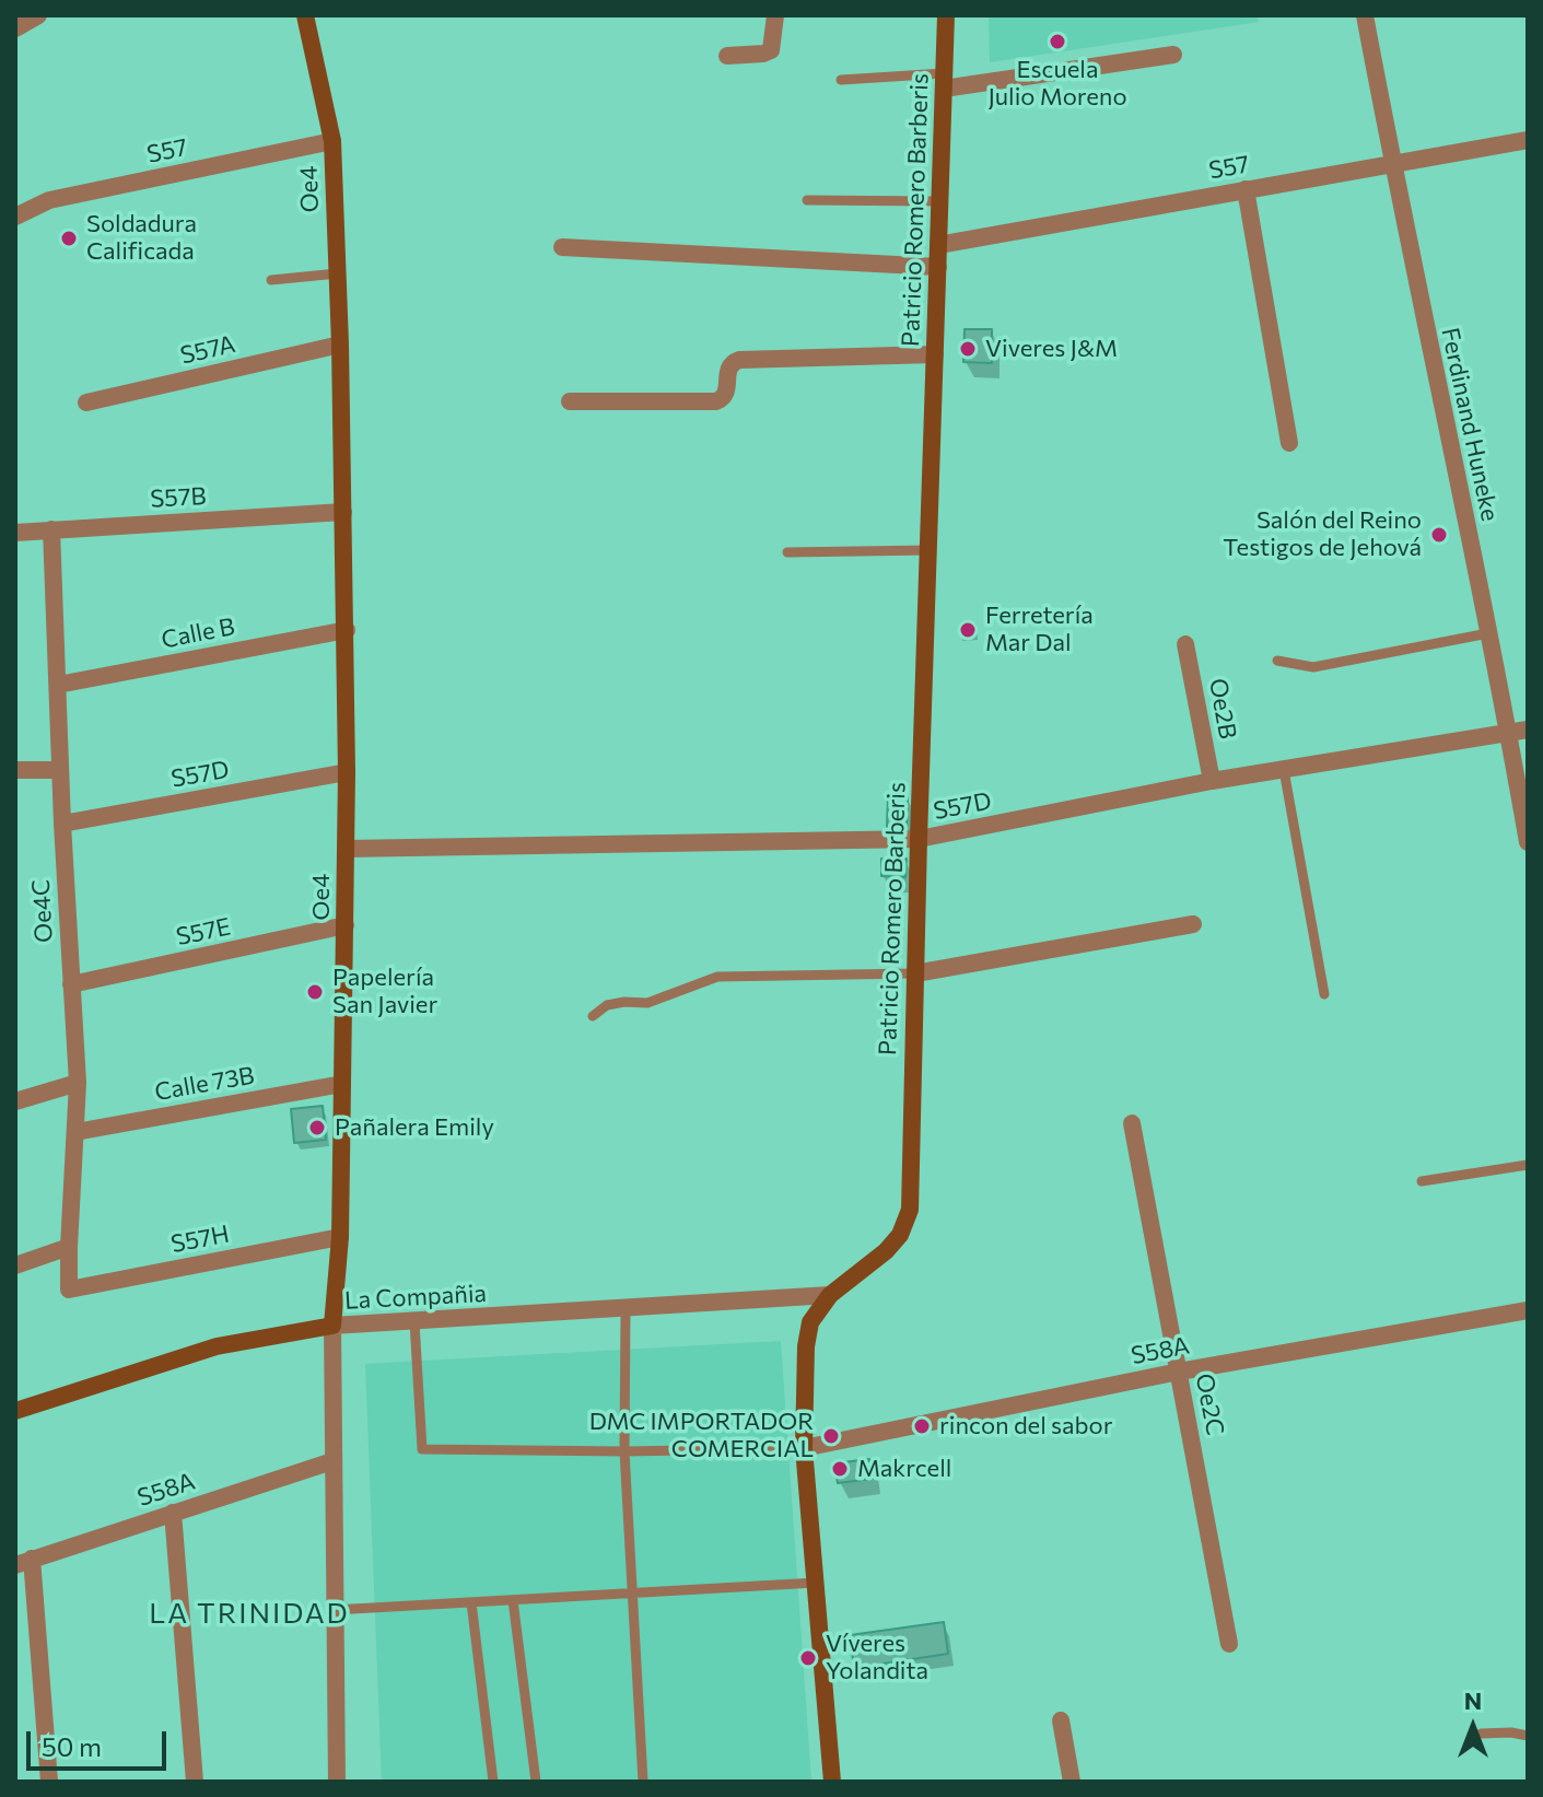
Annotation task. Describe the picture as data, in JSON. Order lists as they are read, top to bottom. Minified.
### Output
{"streets":{"street":["S57","Oe4","Patricio Romero Barberis","S57A","Ferdinand Huneke","S57B","Calle B","Oe2B","S57D","Oe4C","S57E","Calle 73B","S57H","La Compañia","S58A","Oe2C"]},"crossings":[["S57","Oe4"],["S57","Patricio Romero Barberis"],["S57","Ferdinand Huneke"],["Oe4","S57A"],["Oe4","S57B"],["Oe4","Calle B"],["Oe4","S57D"],["Oe4","S57E"],["Oe4","Calle 73B"],["Oe4","S57H"],["Oe4","La Compañia"],["Oe4","S58A"],["Patricio Romero Barberis","S57D"],["Patricio Romero Barberis","La Compañia"],["Patricio Romero Barberis","S58A"],["Ferdinand Huneke","S57D"],["S57B","Oe4C"],["Calle B","Oe4C"],["Oe2B","S57D"],["S57D","Oe4C"],["Oe4C","S57E"],["Oe4C","Calle 73B"],["Oe4C","S57H"],["S58A","Oe2C"]],"districts":["LA TRINIDAD"],"places":["Escuela Julio Moreno","Soldadura Calificada","Viveres J&M","Salón del Reino Testigos de Jehová","Ferretería Mar Dal","Papelería San Javier","Pañalera Emily","rincon del sabor","DMC IMPORTADOR COMERCIAL","Makrcell","Víveres Yolandita"],"scale_bar":"50 m","north":"top"}
